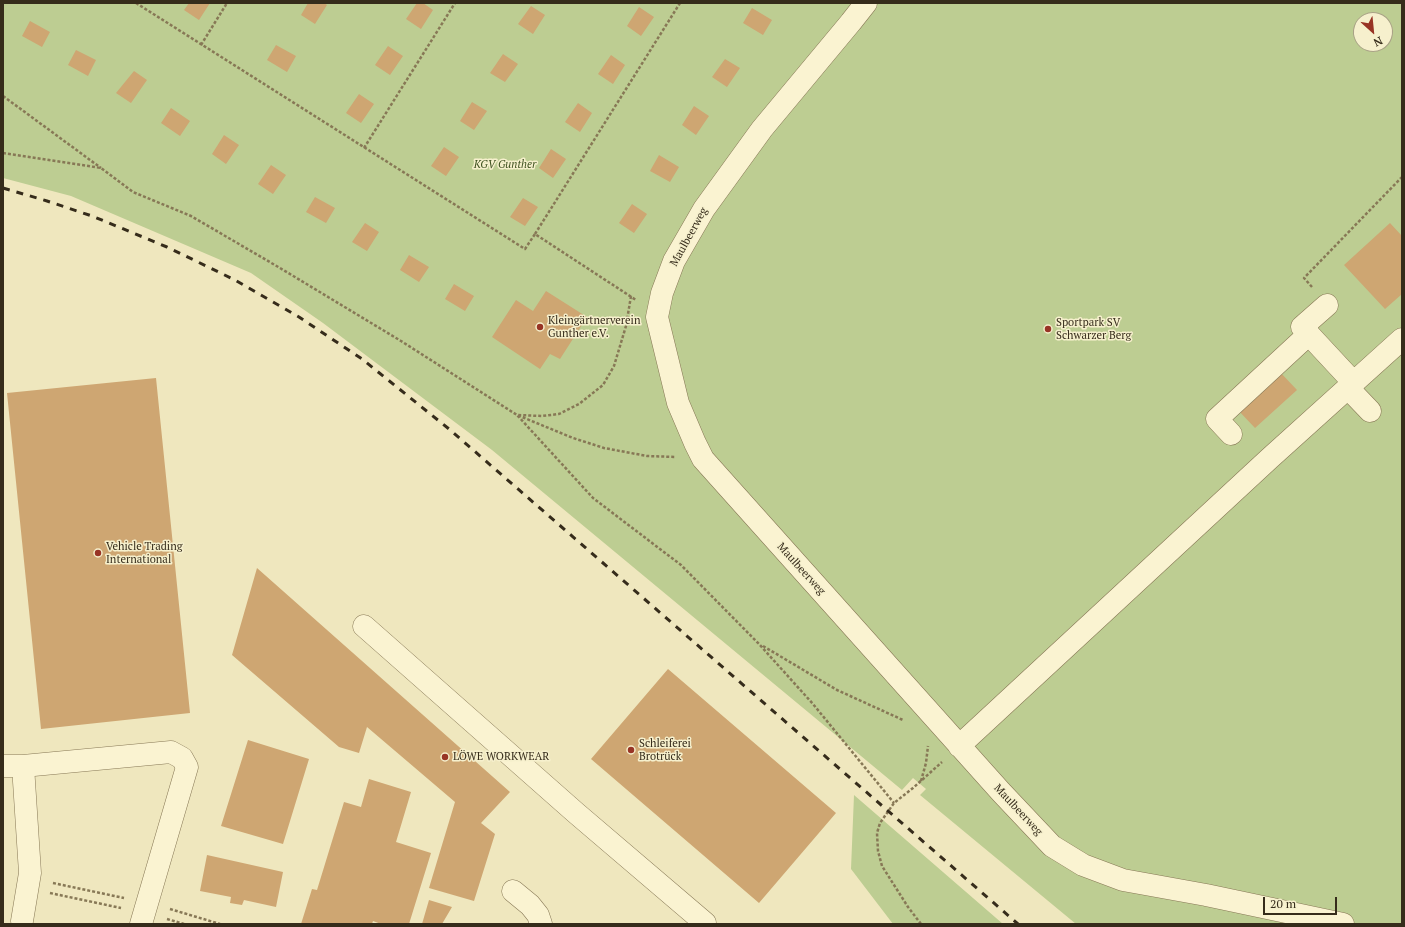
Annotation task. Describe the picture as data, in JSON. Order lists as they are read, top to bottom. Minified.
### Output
{"streets":{"lane":["Maulbeerweg"]},"parks":["KGV Gunther"],"places":["Kleingärtnerverein Gunther e.V.","Sportpark SV Schwarzer Berg","Vehicle Trading International","Schleiferei Brotrück","LÖWE WORKWEAR"],"scale_bar":"20 m","north":"bottom right"}
